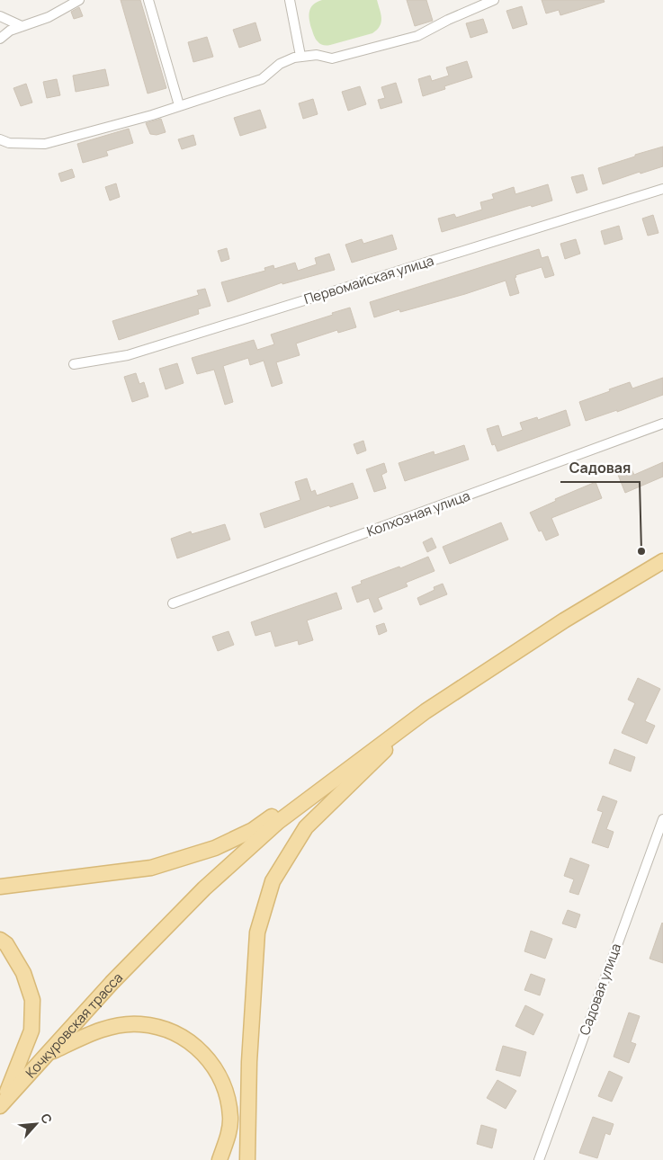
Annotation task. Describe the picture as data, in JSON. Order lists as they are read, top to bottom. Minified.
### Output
{"streets":{"main road":["Кочкуровская трасса"],"street":["Первомайская улица","Колхозная улица","Садовая улица"]},"places":["Садовая"],"north":"top right"}
